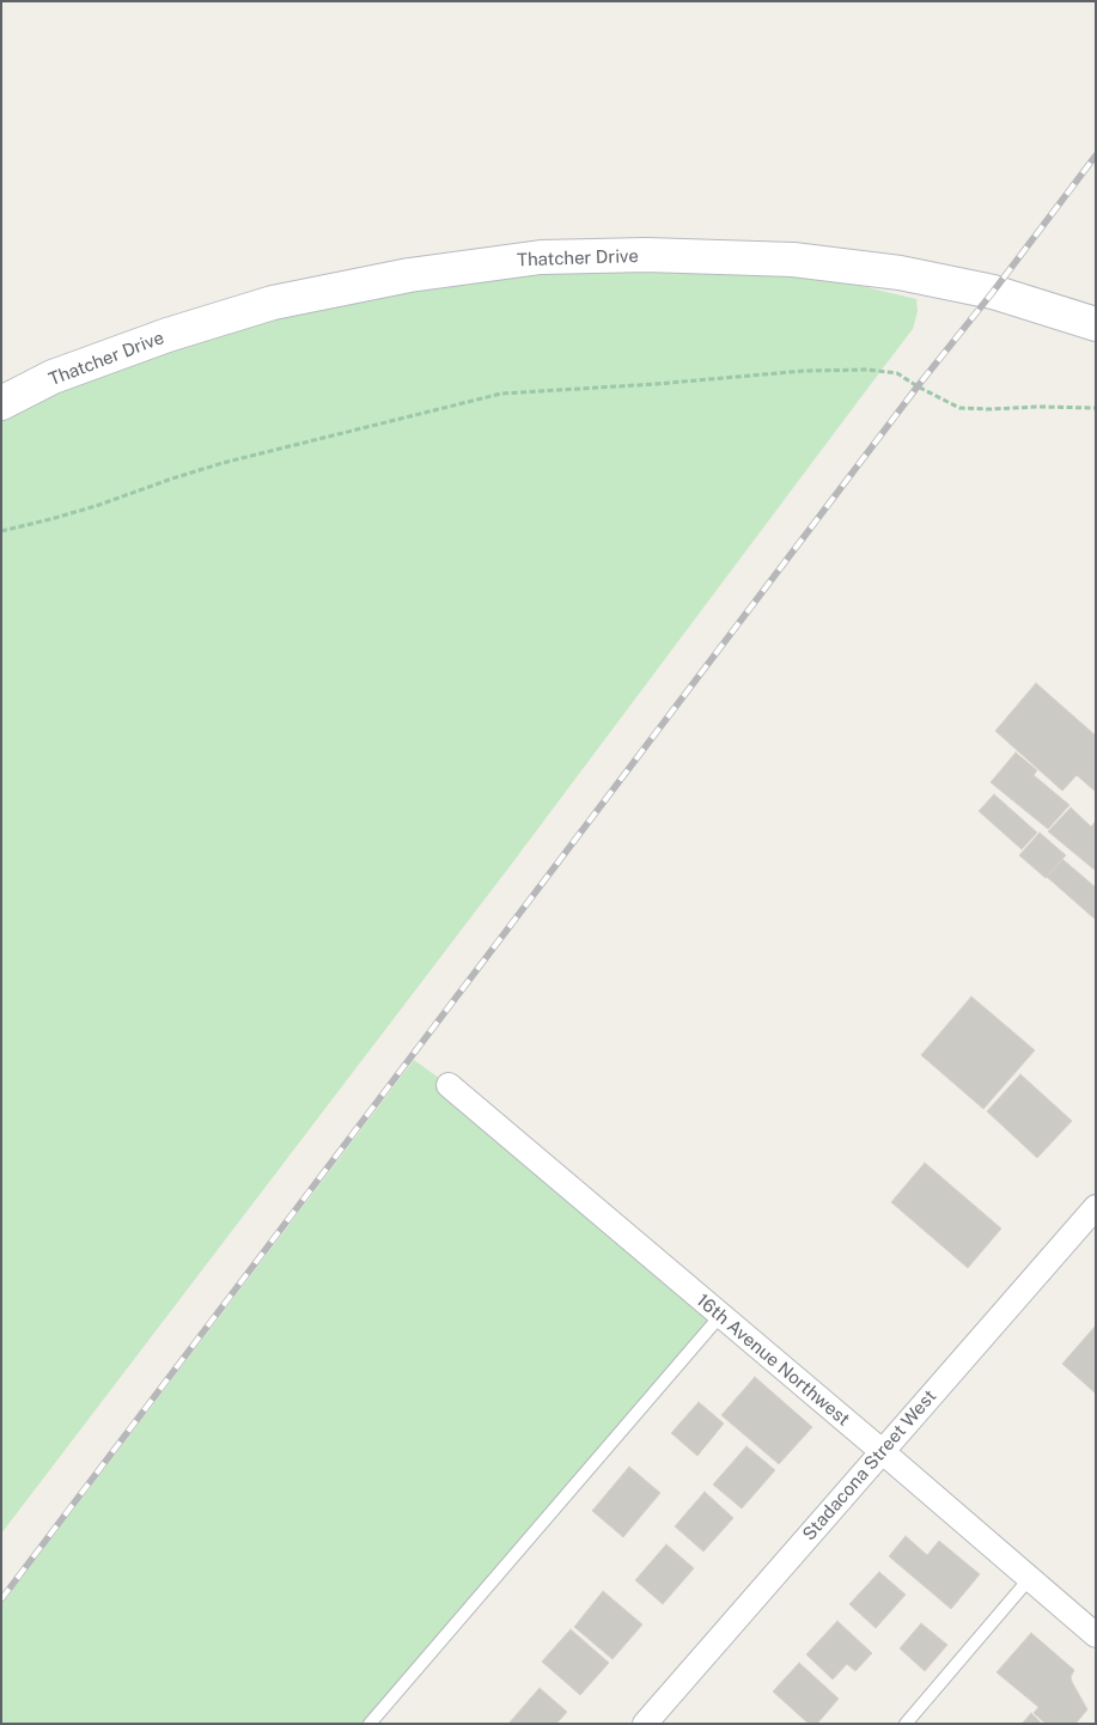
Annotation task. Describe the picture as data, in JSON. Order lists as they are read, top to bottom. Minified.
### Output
{"streets":{"main road":["Thatcher Drive"],"street":["16th Avenue Northwest","Stadacona Street West"]},"crossings":[["16th Avenue Northwest","Stadacona Street West"]]}
